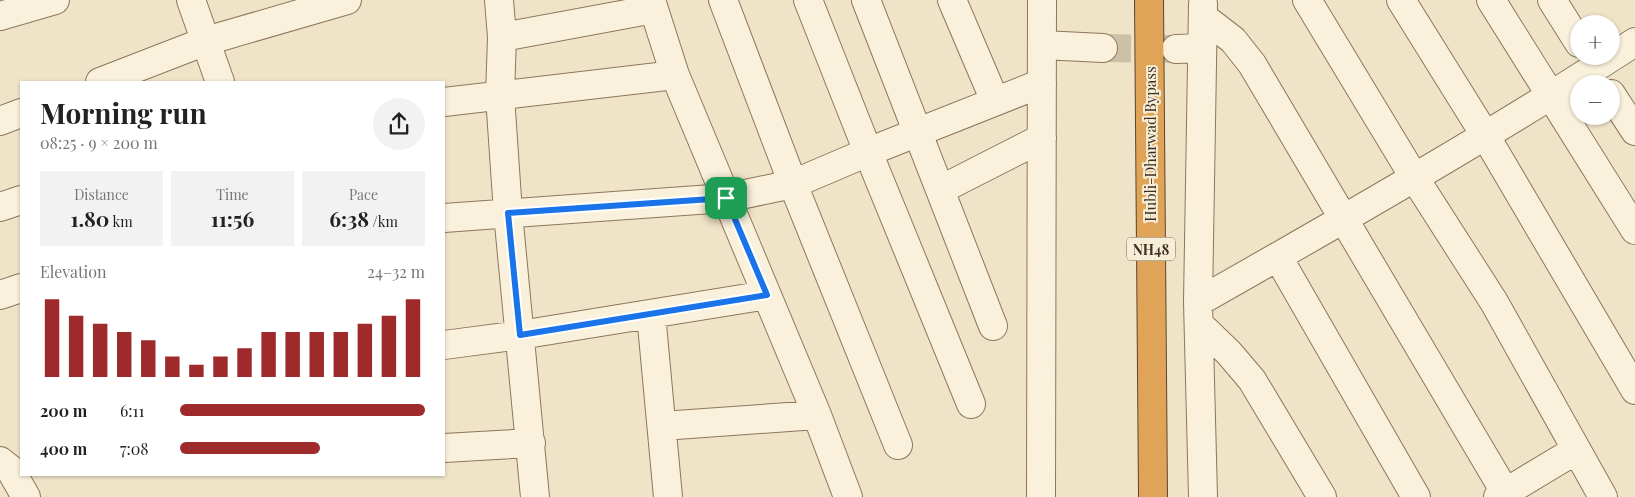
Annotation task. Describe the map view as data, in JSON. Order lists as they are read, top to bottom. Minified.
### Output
{"streets":{"highway":["Hubli-Dharwad Bypass","NH48"]},"page":{"map_buttons":["+","−"],"heading":["Morning run","08:25 · 9 × 200 m"],"stats":[["Distance","1.80 km"],["Time","11:56"],["Pace","6:38 /km"]],"chart":["Elevation","24–32 m"],"list":[{"name":"200 m","note":"6:11"},{"name":"400 m","note":"7:08"}]}}
